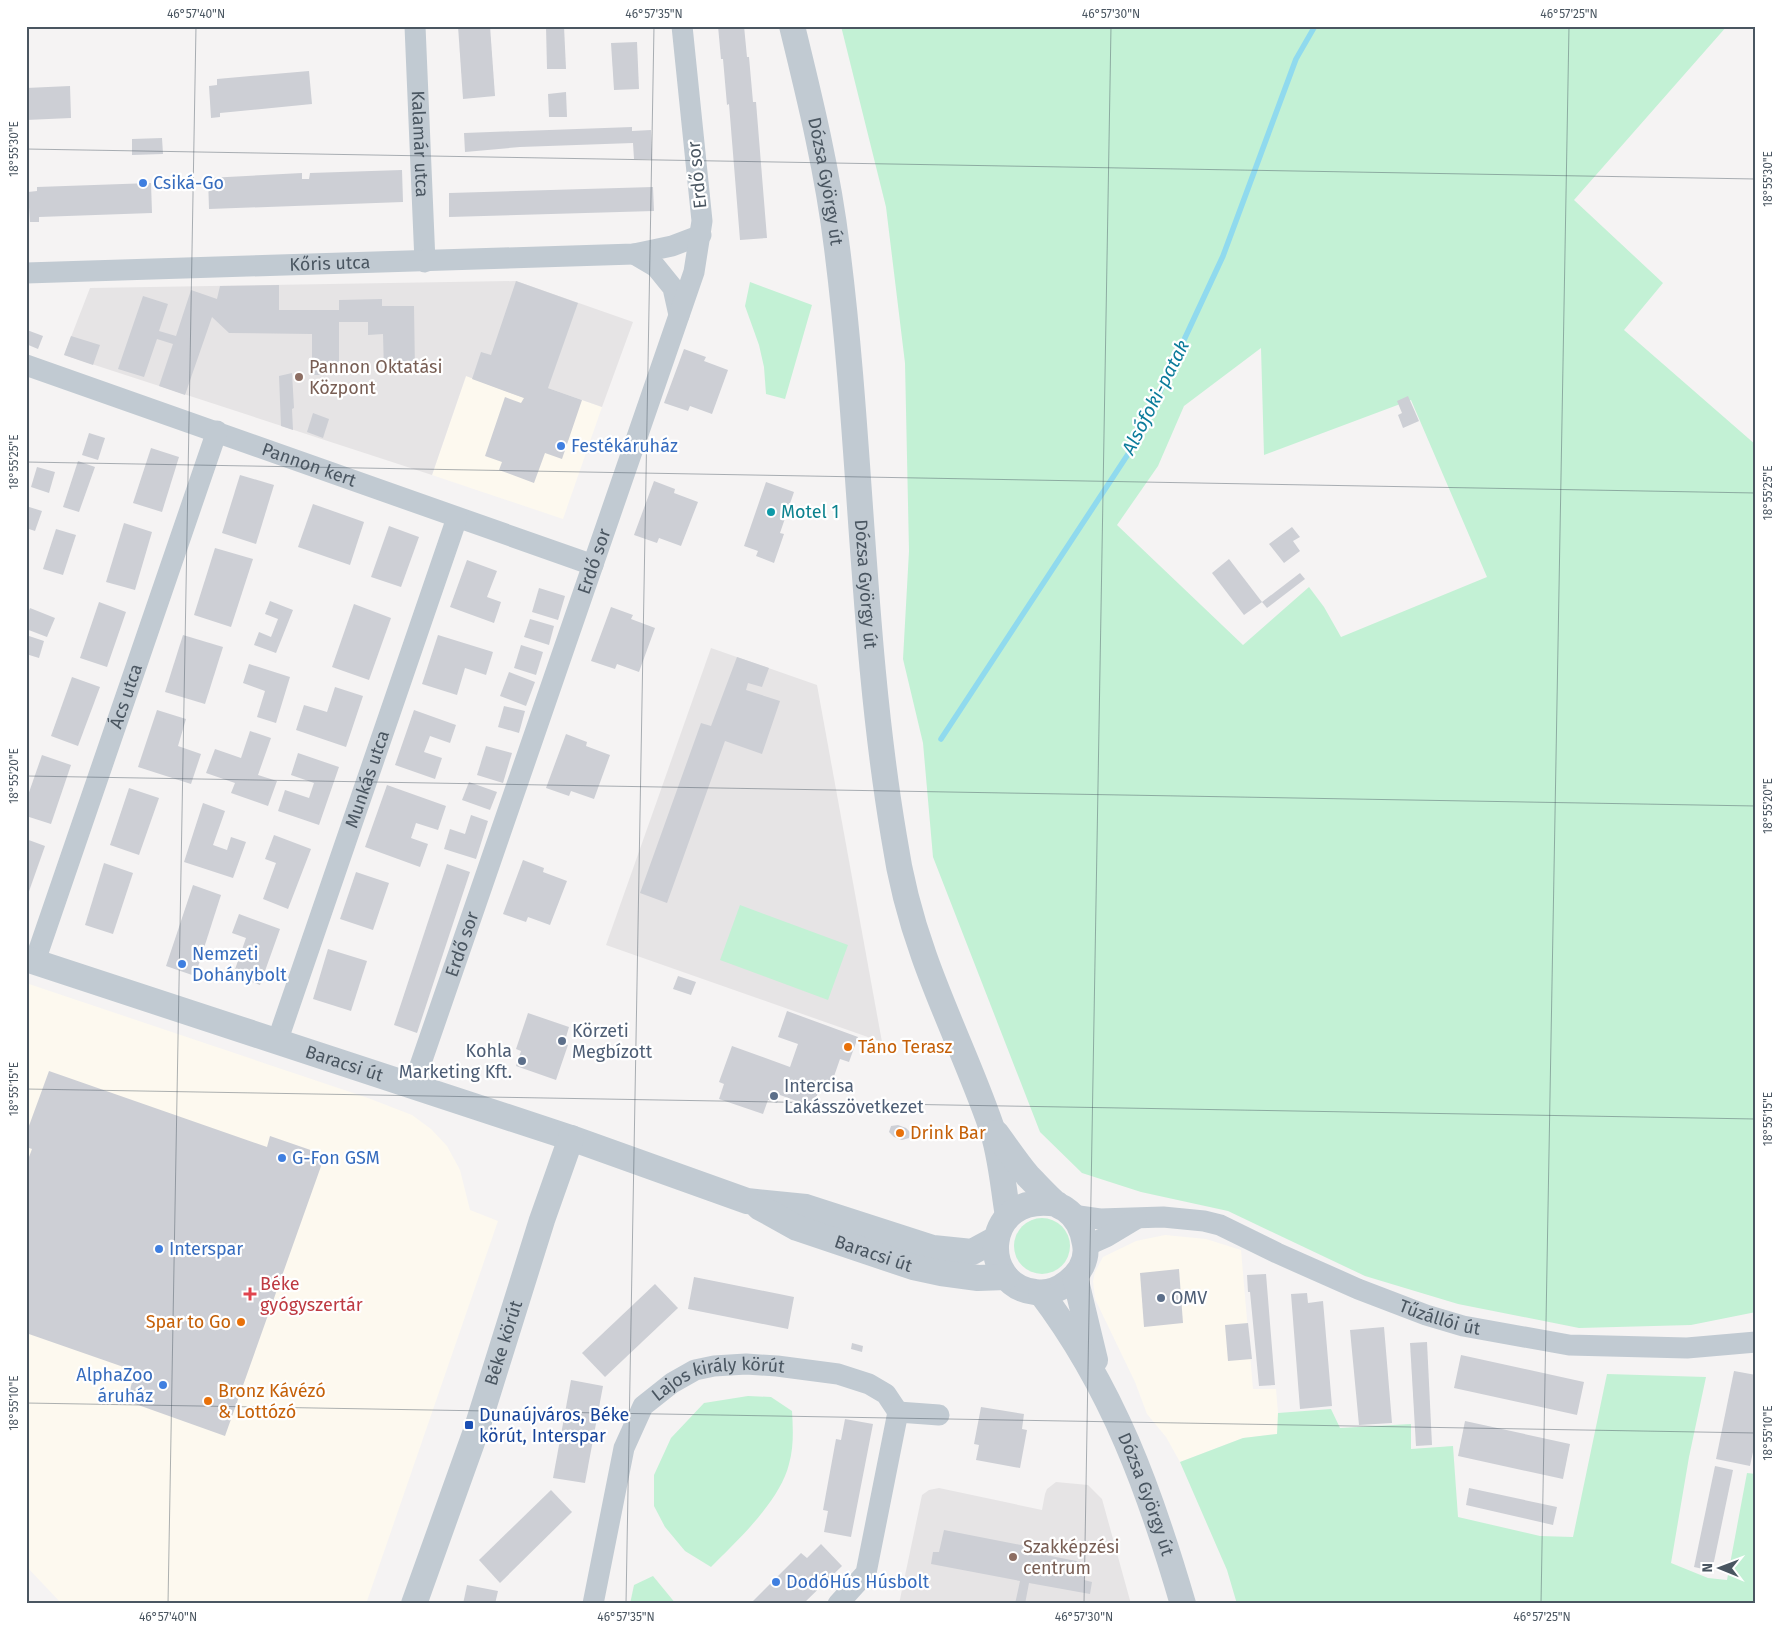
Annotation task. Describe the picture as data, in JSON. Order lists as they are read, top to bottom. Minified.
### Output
{"streets":{"street":["Kalamár utca","Erdő sor","Dózsa György út","Kőris utca","Pannon kert","Ács utca","Munkás utca","Baracsi út","Tűzállói út","Béke körút","Lajos király körút"]},"crossings":[["Kalamár utca","Kőris utca"],["Erdő sor","Kőris utca"],["Erdő sor","Pannon kert"],["Erdő sor","Baracsi út"],["Dózsa György út","Baracsi út"],["Dózsa György út","Tűzállói út"],["Pannon kert","Ács utca"],["Pannon kert","Munkás utca"],["Ács utca","Baracsi út"],["Munkás utca","Baracsi út"],["Baracsi út","Tűzállói út"],["Baracsi út","Béke körút"]],"water":["Alsófoki-patak"],"places":{"other":["Csiká-Go","Pannon Oktatási Központ","Festékáruház","Motel 1","Nemzeti Dohánybolt","Körzeti Megbízott","Táno Terasz","Kohla Marketing Kft.","Intercisa Lakásszövetkezet","Drink Bar","G-Fon GSM","Interspar","OMV","Spar to Go","AlphaZoo áruház","Bronz Kávézó & Lottózó","Szakképzési centrum","DodóHús Húsbolt"],"health":["Béke gyógyszertár"],"transit":["Dunaújváros, Béke körút, Interspar"]},"north":"left","coordinates":["46°57'40\"N","46°57'35\"N","46°57'30\"N","46°57'25\"N","18°55'30\"E","18°55'25\"E","18°55'20\"E","18°55'15\"E","18°55'10\"E"]}
